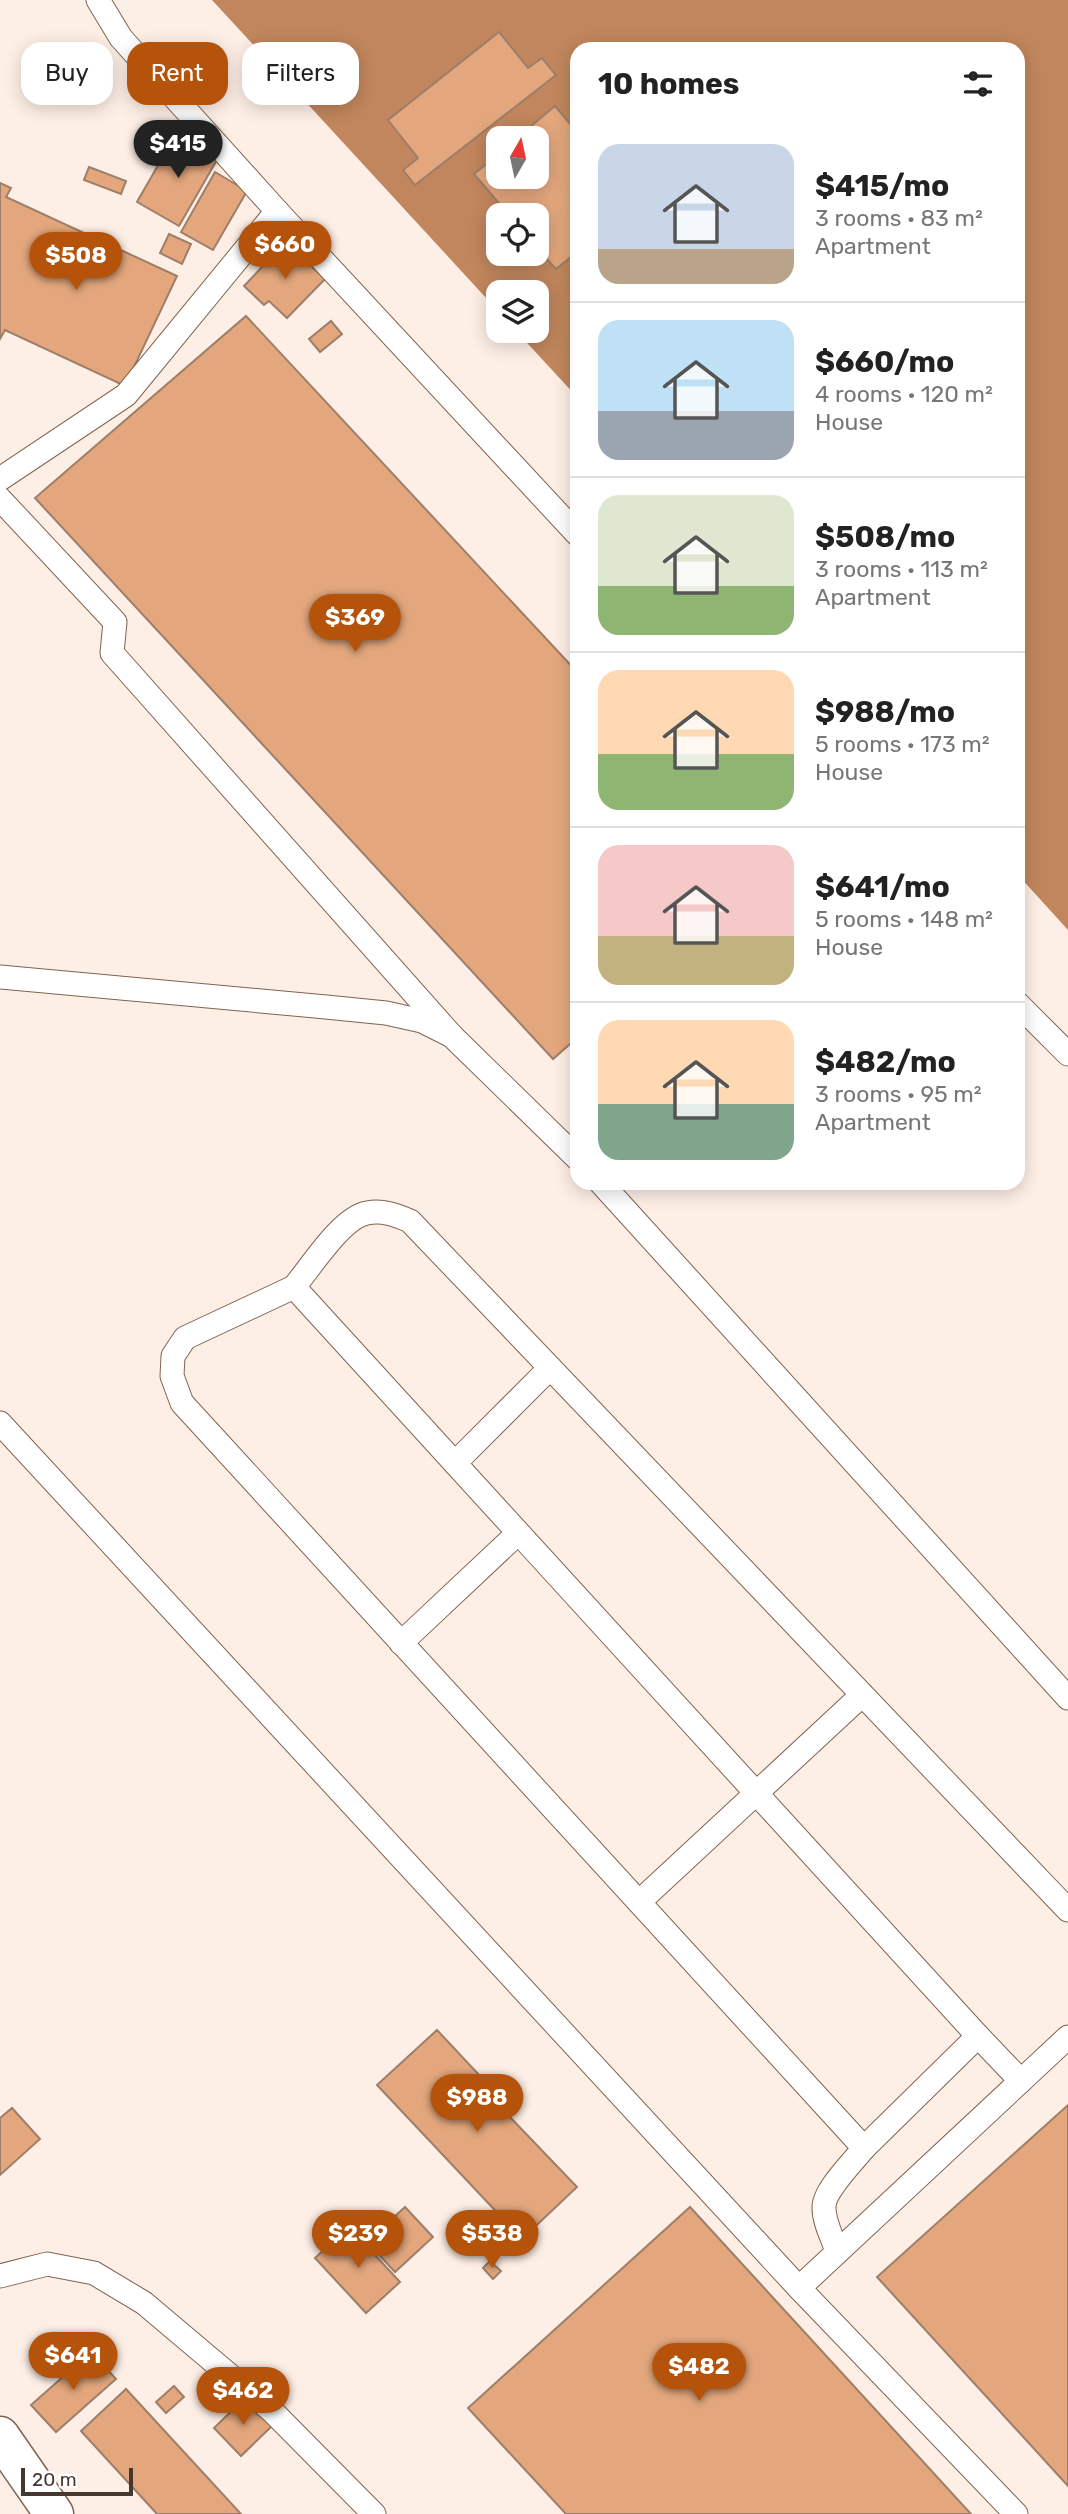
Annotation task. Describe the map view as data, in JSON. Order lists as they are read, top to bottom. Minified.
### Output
{"scale_bar":"20 m","north":"top","page":{"chip":["Buy","Rent","Filters"],"heading":"10 homes","price":["$415","$660","$508","$369","$988","$239","$538","$641","$482","$462"],"list":[{"name":"$415/mo","note":"3 rooms · 83 m² · Apartment"},{"name":"$660/mo","note":"4 rooms · 120 m² · House"},{"name":"$508/mo","note":"3 rooms · 113 m² · Apartment"},{"name":"$988/mo","note":"5 rooms · 173 m² · House"},{"name":"$641/mo","note":"5 rooms · 148 m² · House"},{"name":"$482/mo","note":"3 rooms · 95 m² · Apartment"}],"scale":"20 m"}}
